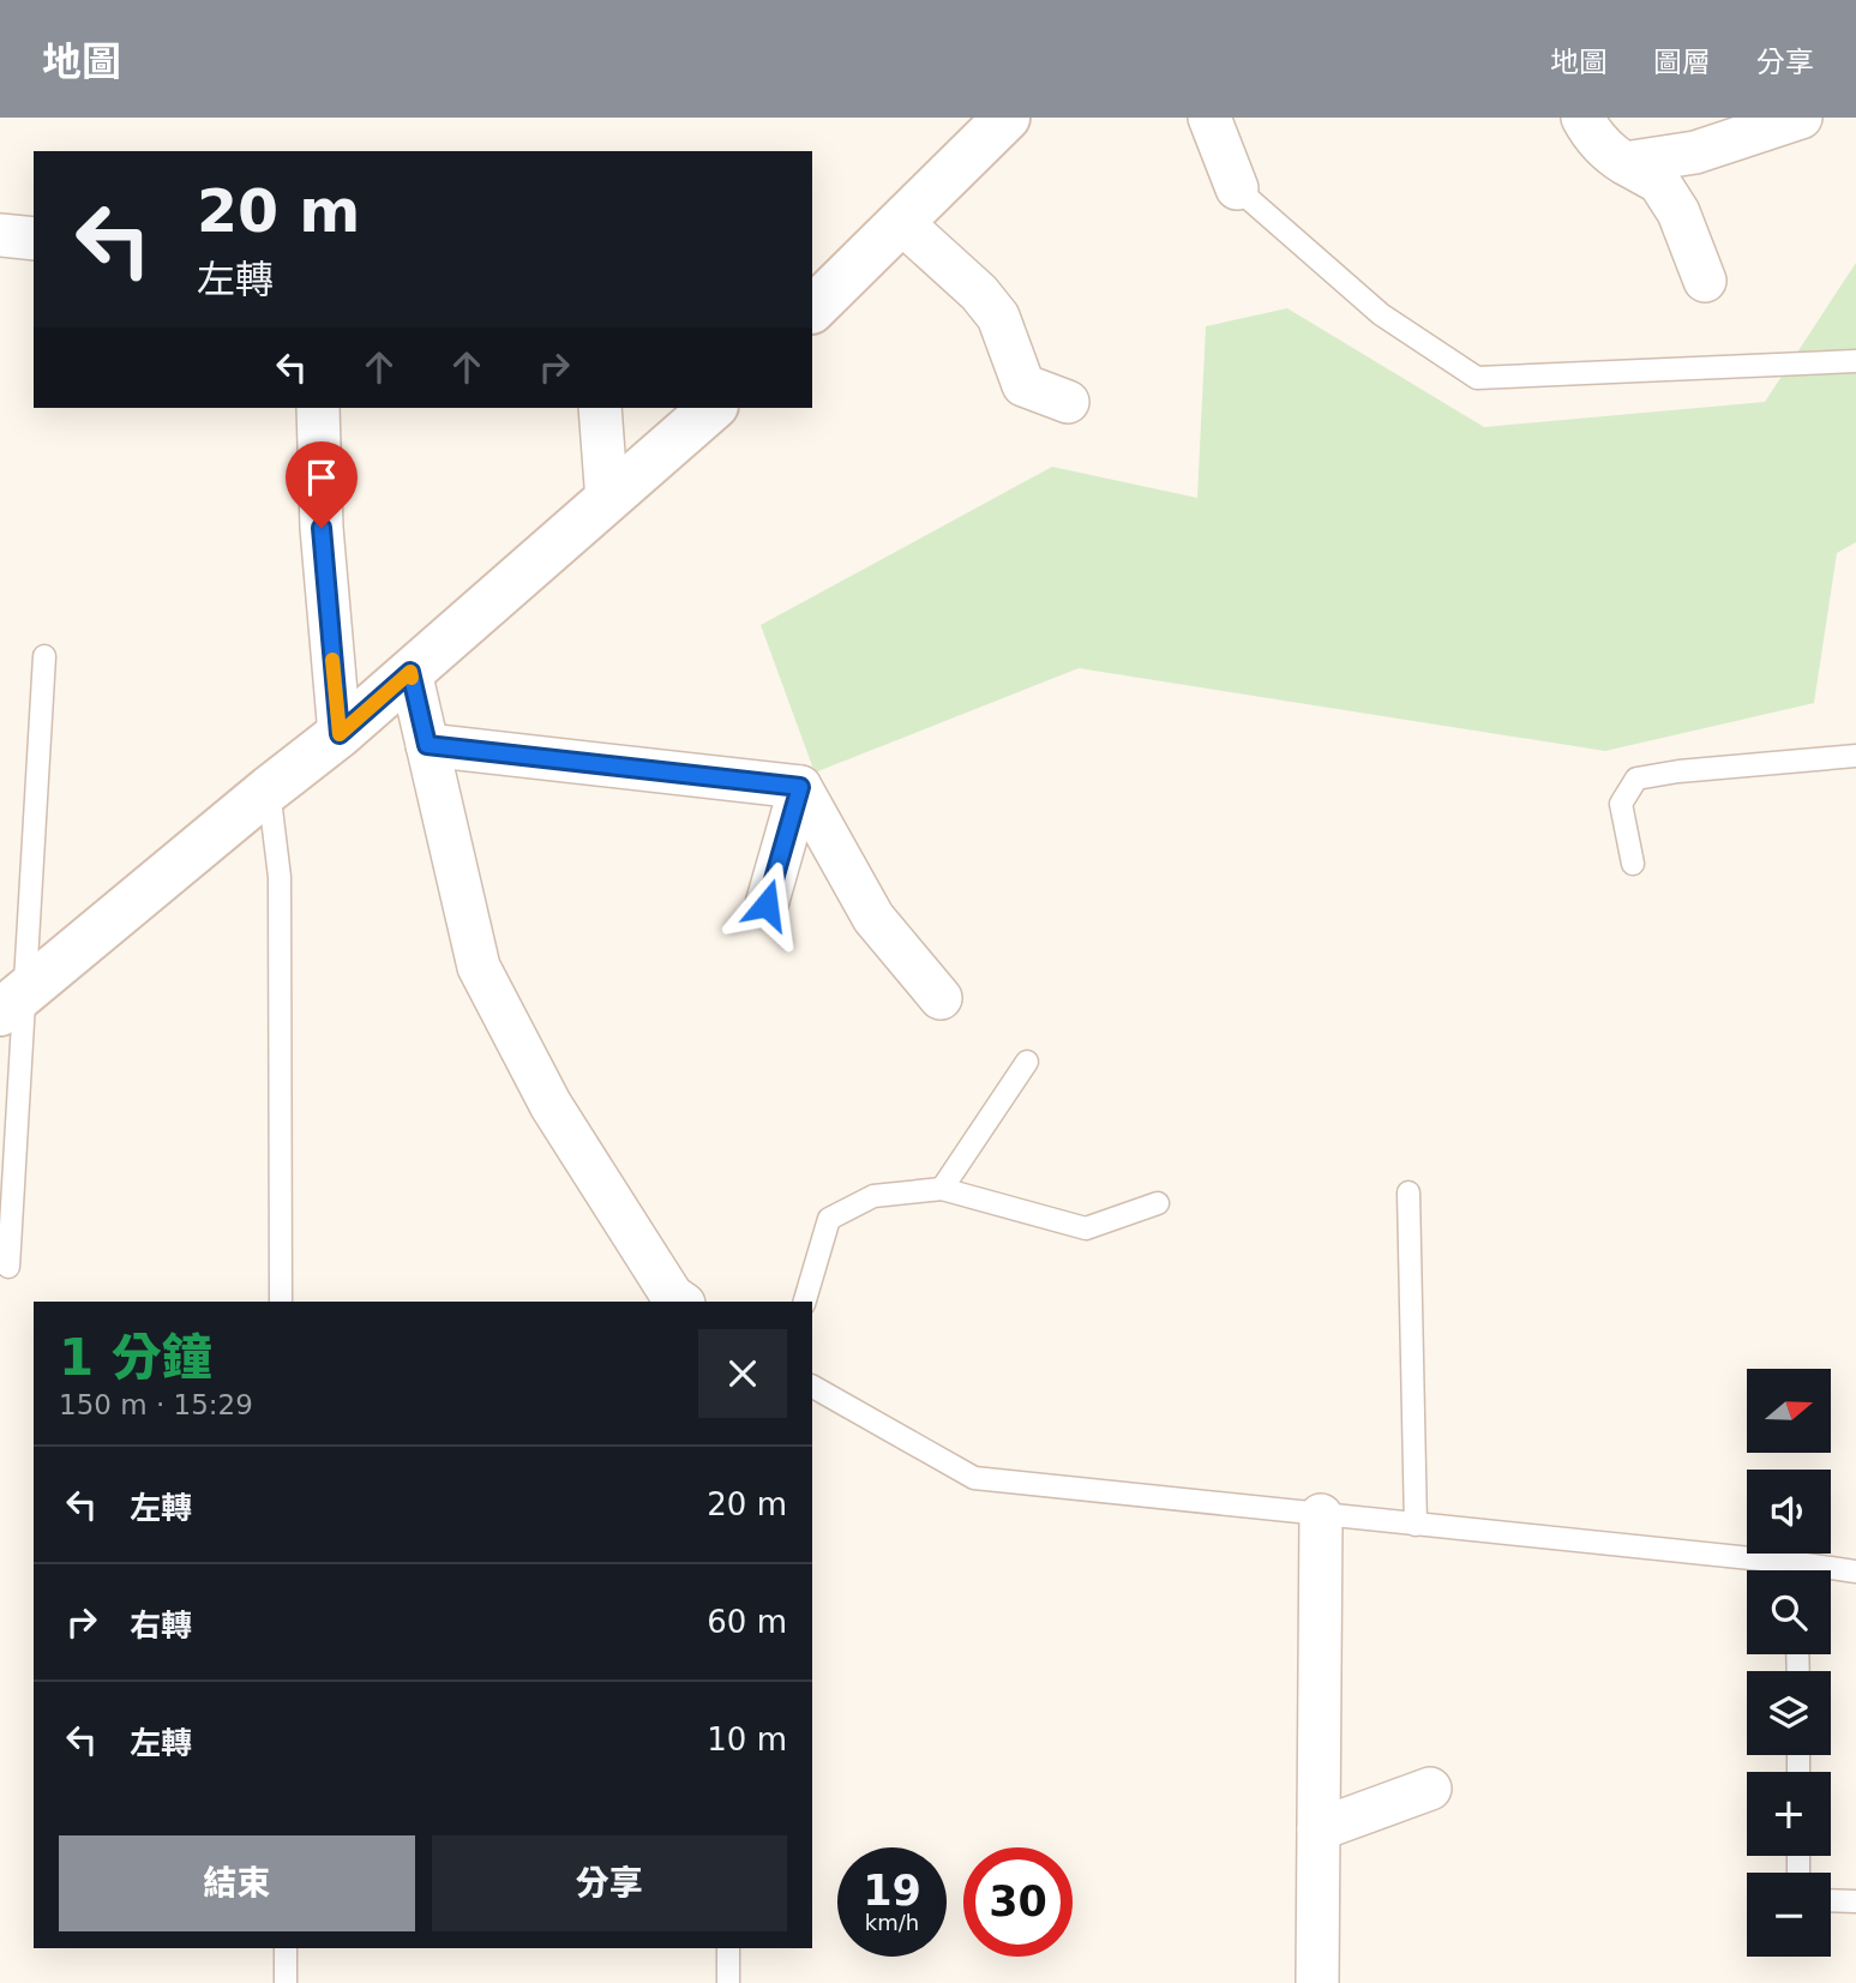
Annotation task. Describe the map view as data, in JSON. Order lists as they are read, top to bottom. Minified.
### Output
{"north":"right","page":{"header":"地圖","nav":["地圖","圖層","分享"],"turn":["20 m","左轉"],"heading":["1 分鐘","150 m · 15:29"],"map_buttons":["+","−"],"list":[{"name":"左轉","value":"20 m"},{"name":"右轉","value":"60 m"},{"name":"左轉","value":"10 m"}],"buttons":["結束","分享"],"speed":"19 km/h","limit":"30"}}
